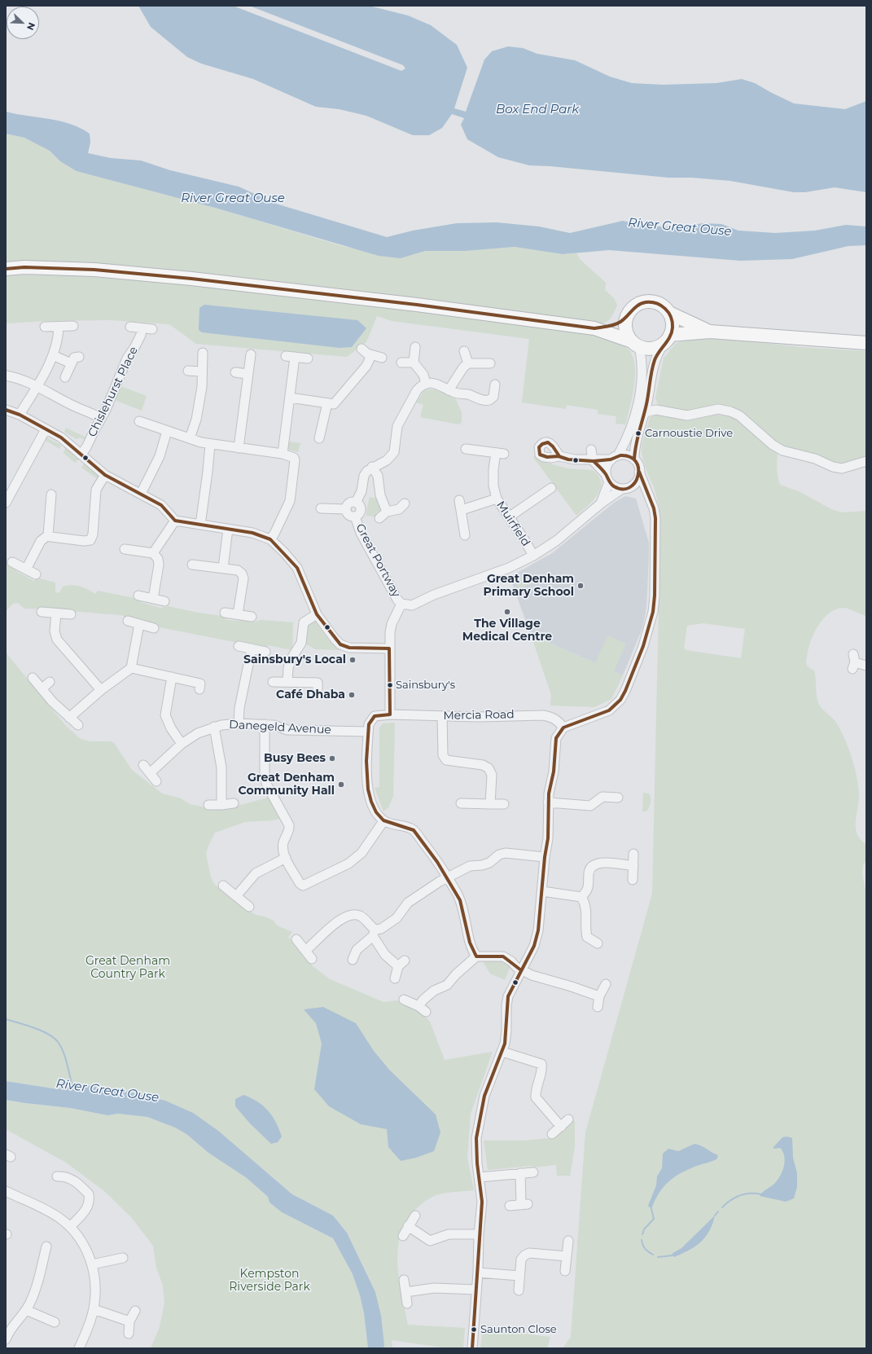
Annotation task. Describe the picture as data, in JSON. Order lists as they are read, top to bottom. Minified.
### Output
{"streets":{"street":["Chislehurst Place","Muirfield","Great Portway","Mercia Road","Danegeld Avenue"]},"crossings":[["Mercia Road","Danegeld Avenue"]],"water":["Box End Park","River Great Ouse"],"parks":["Great Denham Country Park","Kempston Riverside Park"],"places":["Carnoustie Drive","Great Denham Primary School","The Village Medical Centre","Sainsbury's Local","Sainsbury's","Café Dhaba","Busy Bees","Great Denham Community Hall","Saunton Close"],"north":"bottom right"}
